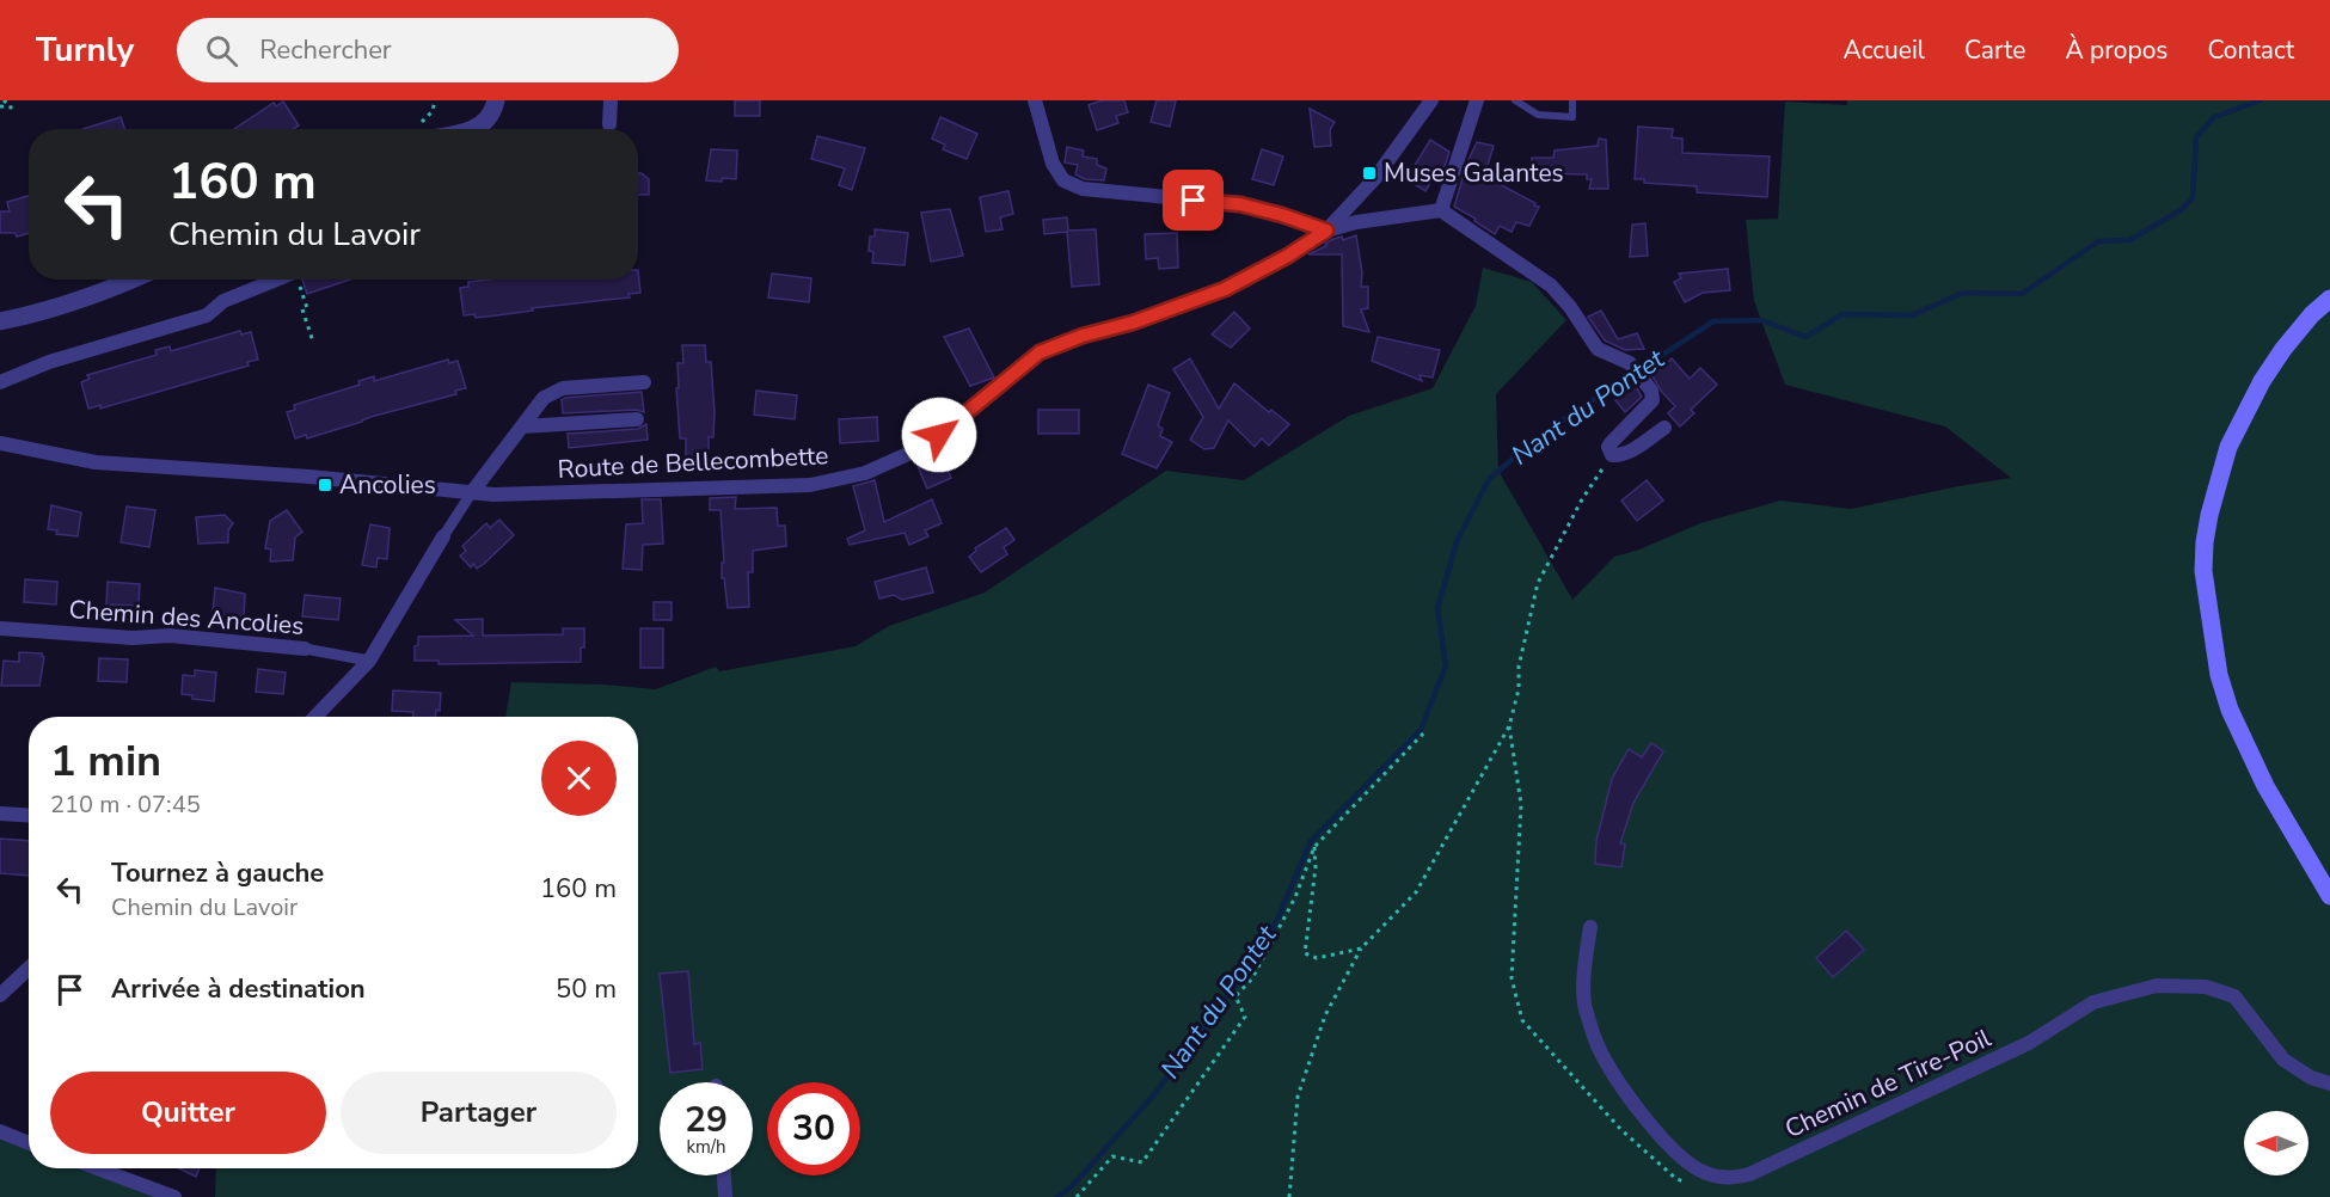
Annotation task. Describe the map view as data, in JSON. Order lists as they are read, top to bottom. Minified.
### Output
{"streets":{"street":["Route de Bellecombette","Chemin des Ancolies","Chemin de Tire-Poil"]},"water":["Nant du Pontet"],"places":{"transit":["Muses Galantes","Ancolies"]},"north":"left","page":{"header":"Turnly","search":"Rechercher","nav":["Accueil","Carte","À propos","Contact"],"turn":["160 m","Chemin du Lavoir"],"heading":["1 min","210 m · 07:45"],"list":[{"name":"Tournez à gauche","note":"Chemin du Lavoir","value":"160 m"},{"name":"Arrivée à destination","value":"50 m"}],"buttons":["Quitter","Partager"],"speed":"29 km/h","limit":"30"}}
